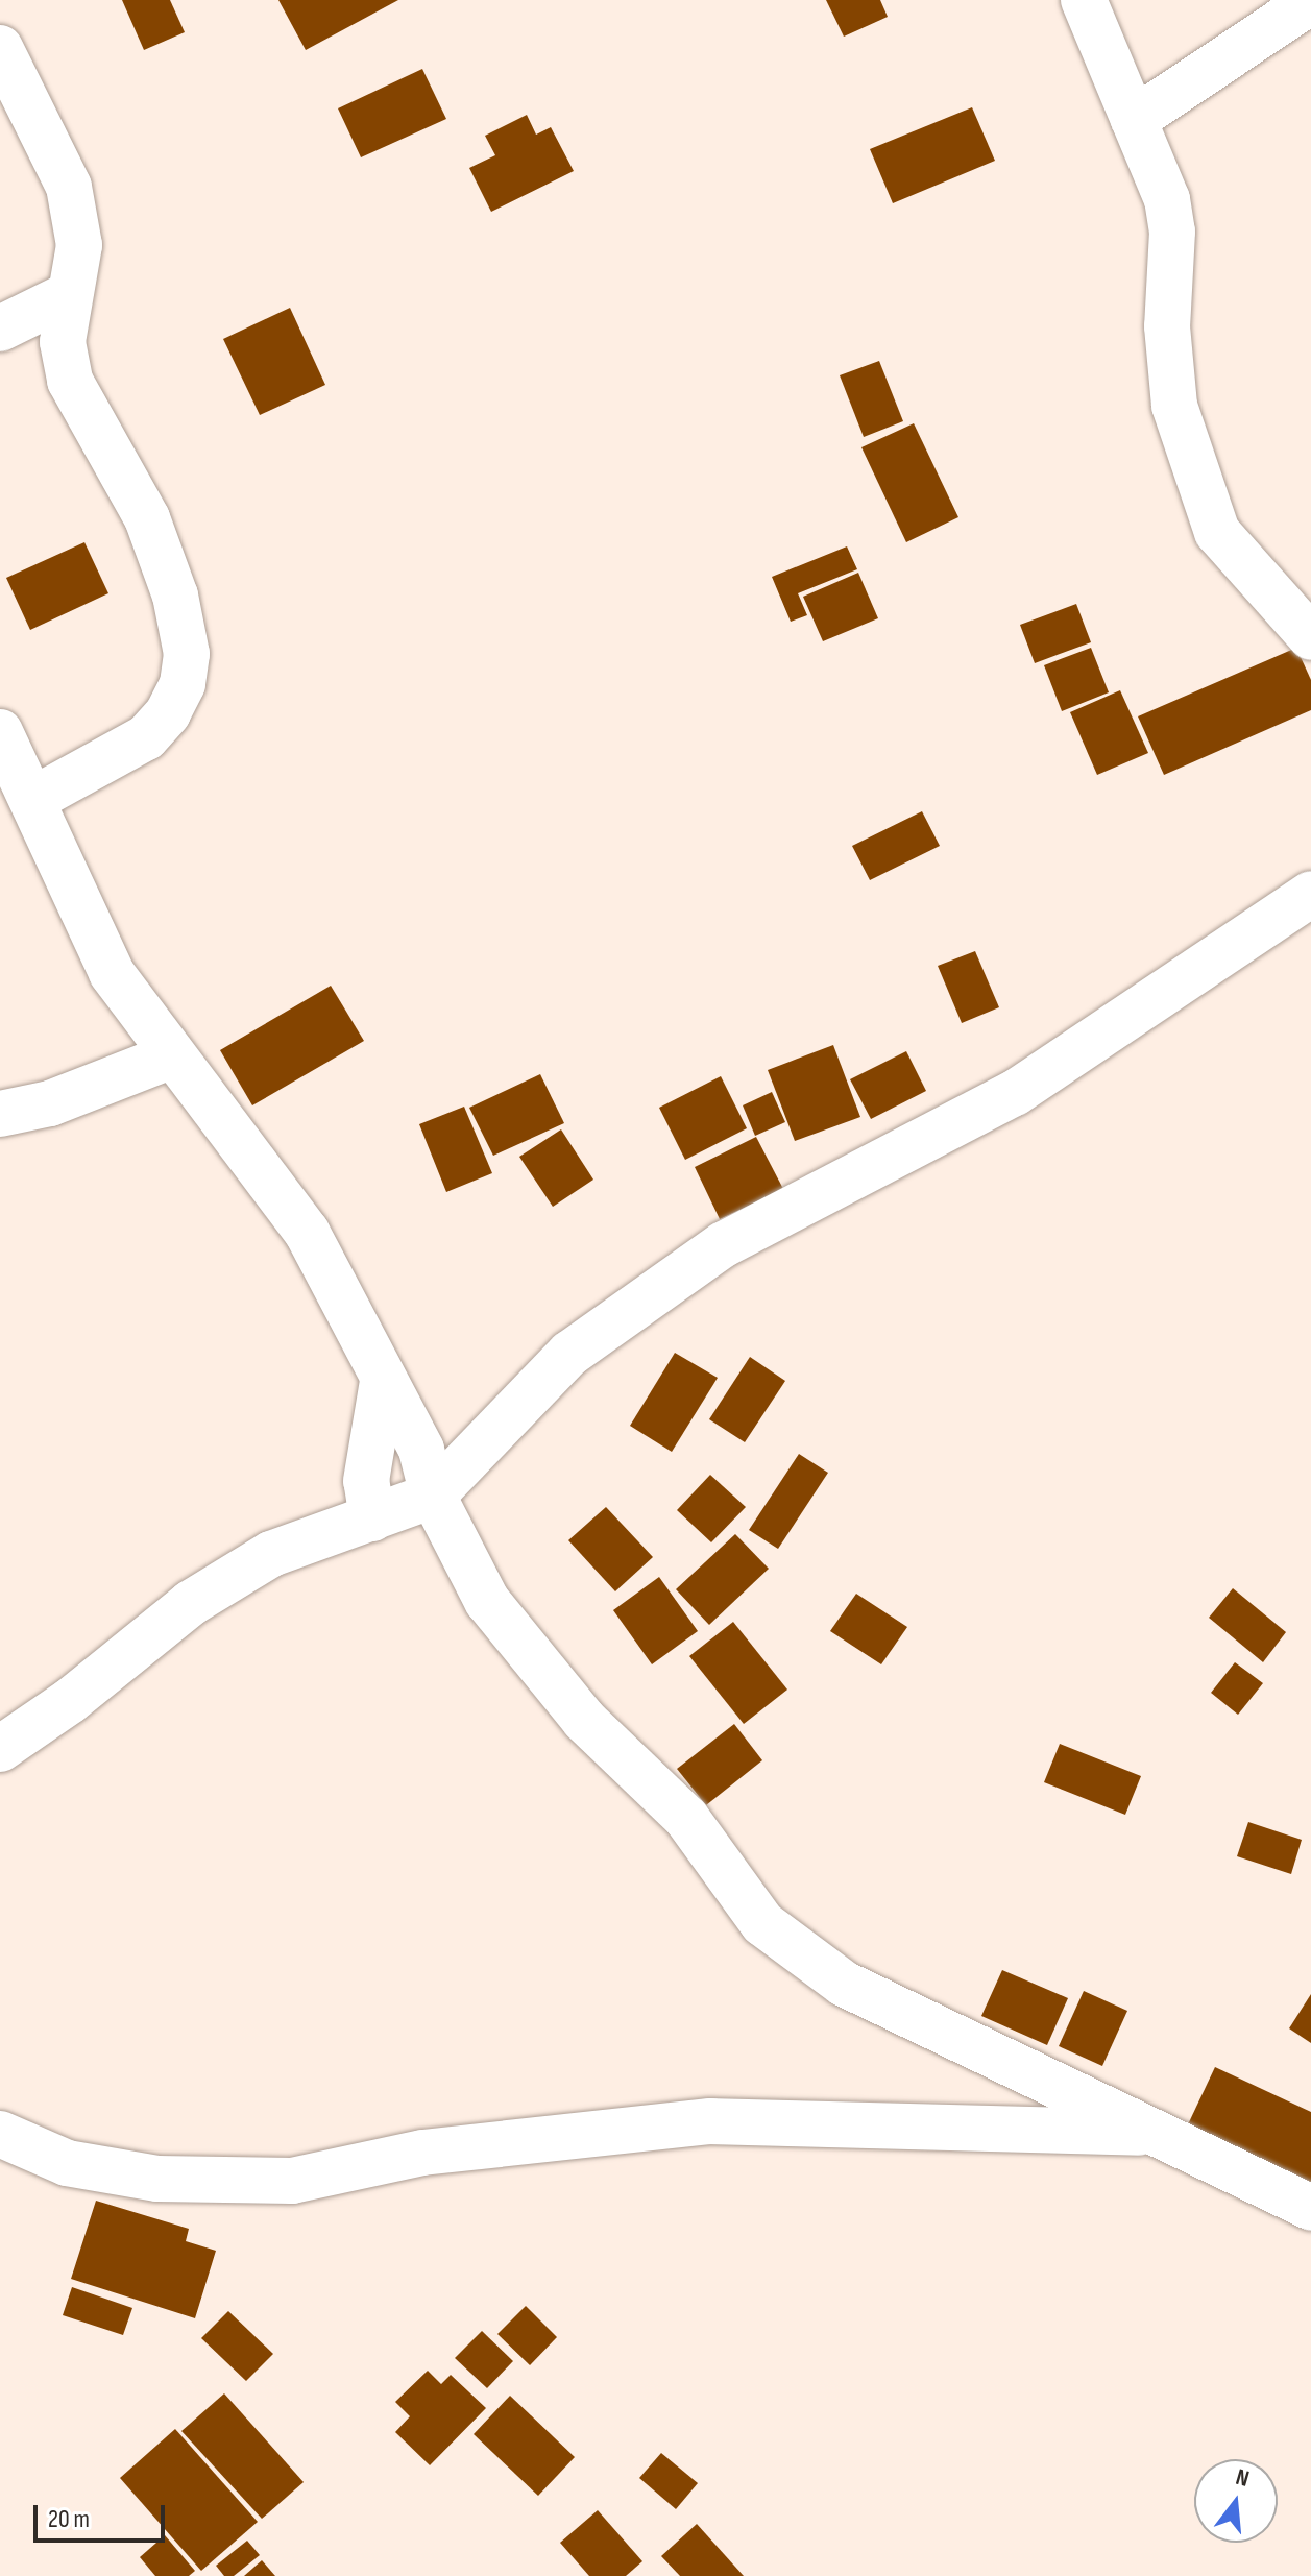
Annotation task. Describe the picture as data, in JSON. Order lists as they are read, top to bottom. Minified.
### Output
{"scale_bar":"20 m","north":"top"}
